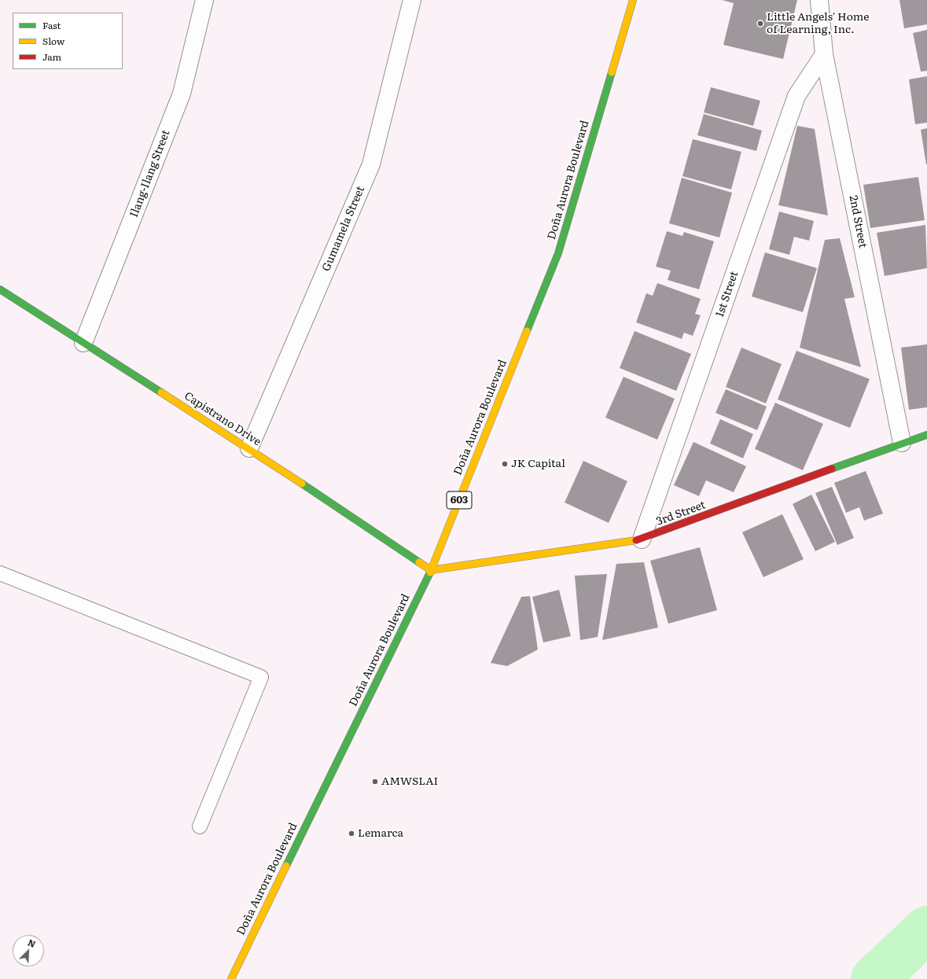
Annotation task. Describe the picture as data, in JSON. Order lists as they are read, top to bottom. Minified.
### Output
{"streets":{"main road":["Doña Aurora Boulevard","Capistrano Drive","603","3rd Street"],"street":["Ilang-Ilang Street","2nd Street","Gumamela Street","1st Street"]},"crossings":[["Ilang-Ilang Street","Capistrano Drive"],["Doña Aurora Boulevard","Capistrano Drive"],["Doña Aurora Boulevard","3rd Street"],["2nd Street","1st Street"],["2nd Street","3rd Street"],["Gumamela Street","Capistrano Drive"],["1st Street","3rd Street"],["Capistrano Drive","3rd Street"]],"places":["Little Angels' Home of Learning, Inc.","JK Capital","AMWSLAI","Lemarca"],"legend":["Fast","Slow","Jam"],"north":"top right"}
